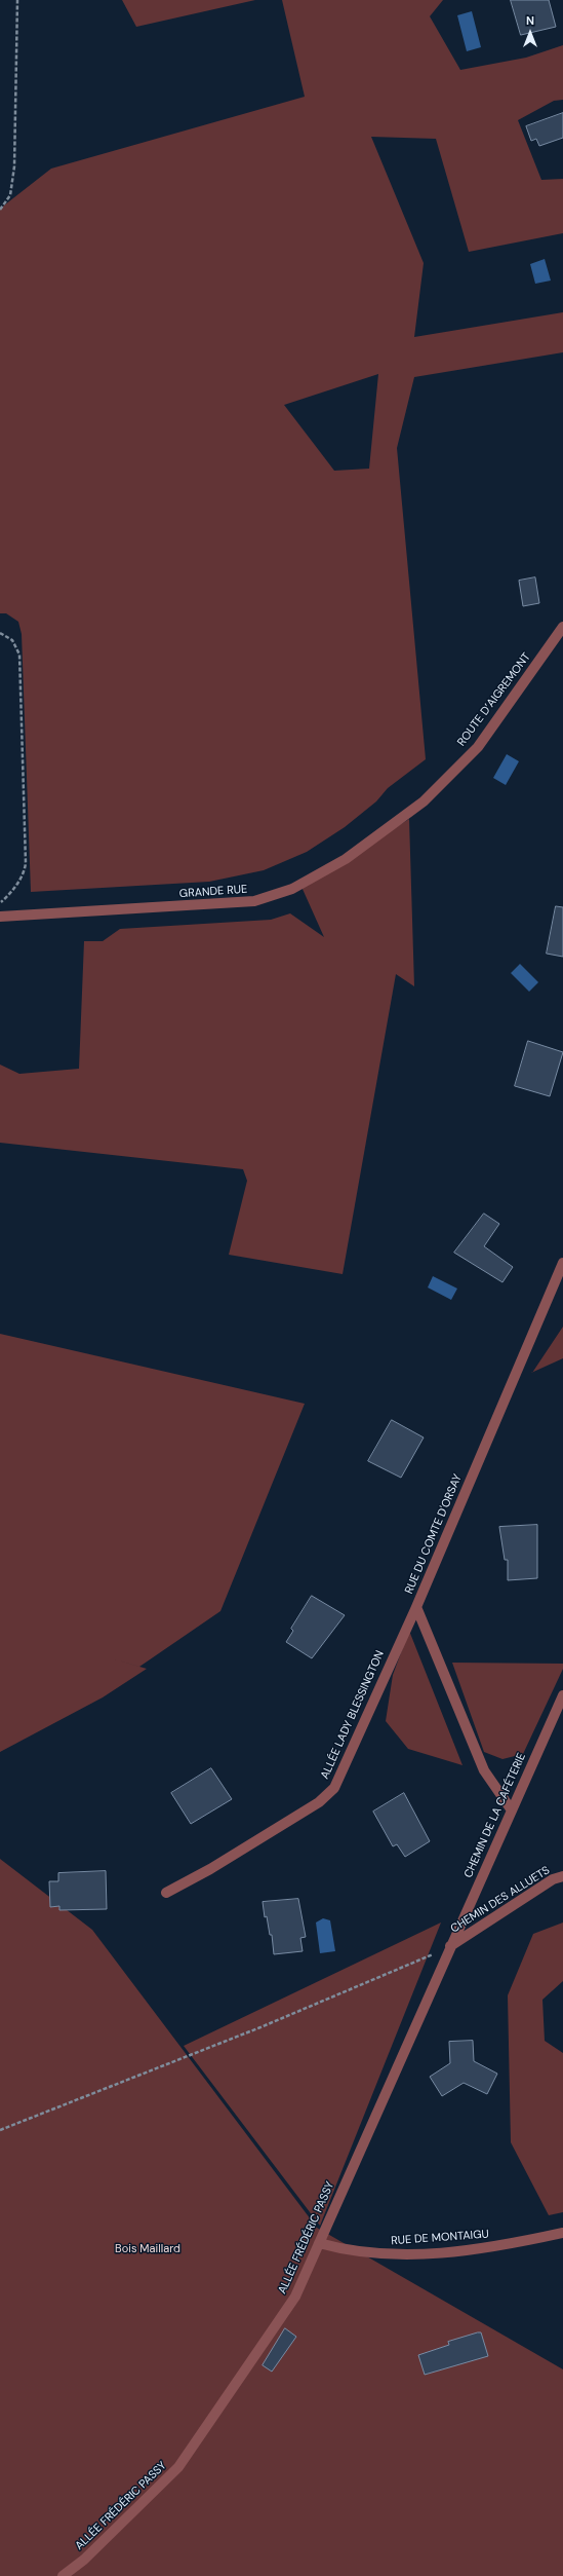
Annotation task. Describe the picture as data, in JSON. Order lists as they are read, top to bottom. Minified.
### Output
{"streets":{"street":["ROUTE D’AIGREMONT","GRANDE RUE","RUE DU COMTE D'ORSAY","ALLÉE LADY BLESSINGTON","CHEMIN DE LA CAFÉTERIE","CHEMIN DES ALLUETS","ALLÉE FRÉDÉRIC PASSY","RUE DE MONTAIGU"]},"crossings":[["ROUTE D’AIGREMONT","GRANDE RUE"],["RUE DU COMTE D'ORSAY","ALLÉE LADY BLESSINGTON"],["RUE DU COMTE D'ORSAY","CHEMIN DE LA CAFÉTERIE"],["CHEMIN DE LA CAFÉTERIE","CHEMIN DES ALLUETS"],["CHEMIN DE LA CAFÉTERIE","ALLÉE FRÉDÉRIC PASSY"],["CHEMIN DES ALLUETS","ALLÉE FRÉDÉRIC PASSY"],["ALLÉE FRÉDÉRIC PASSY","RUE DE MONTAIGU"]],"parks":["Bois Maillard"],"north":"top"}
